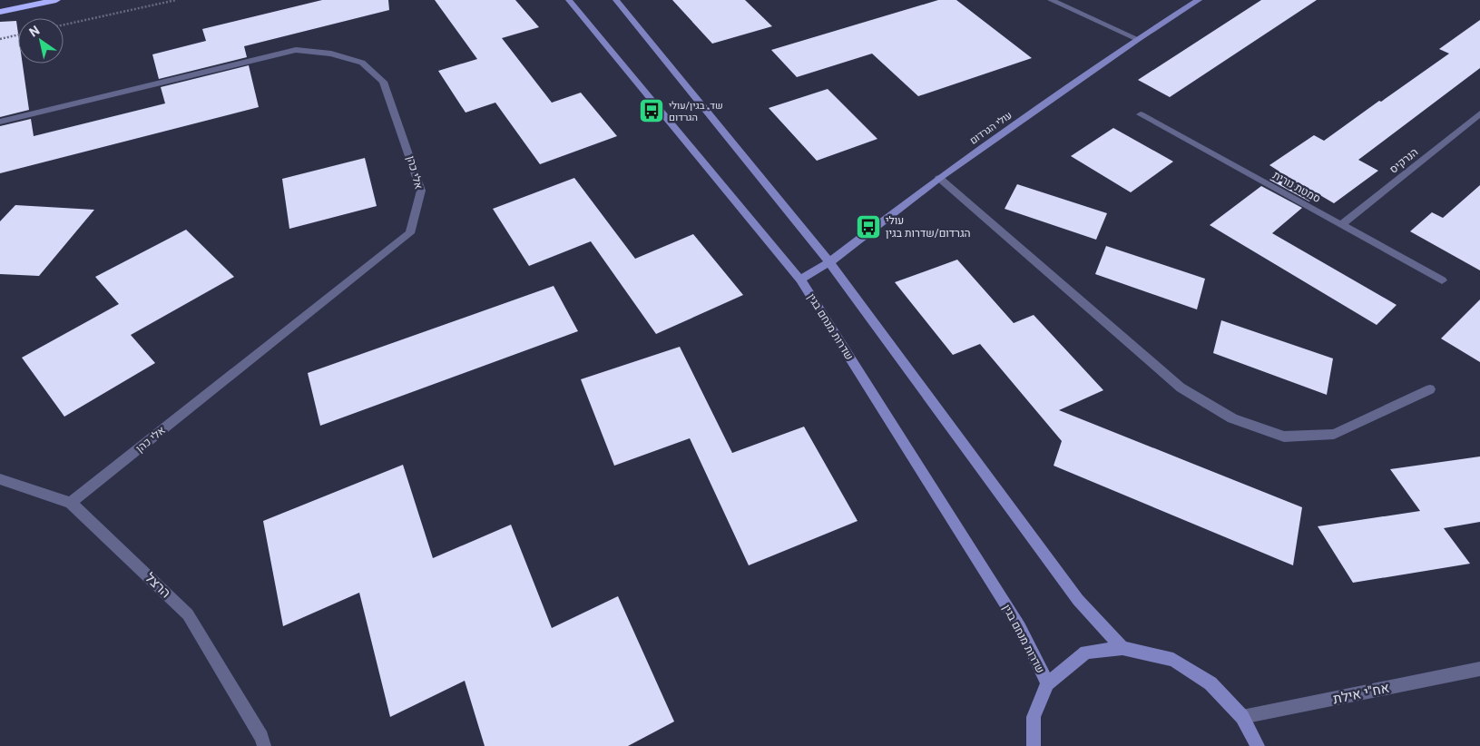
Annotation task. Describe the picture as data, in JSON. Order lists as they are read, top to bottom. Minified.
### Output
{"streets":{"street":["עולי הגרדום","הנרקיס","אלי כהן","סמטת נורית","שדרות מנחם בגין","הרצל","אח\"י אילת"]},"crossings":[["עולי הגרדום","שדרות מנחם בגין"],["הנרקיס","סמטת נורית"],["אלי כהן","הרצל"]],"places":{"bus stop":["שד. בגין/עולי הגרדום","עולי הגרדום/שדרות בגין"]},"north":"top left"}
